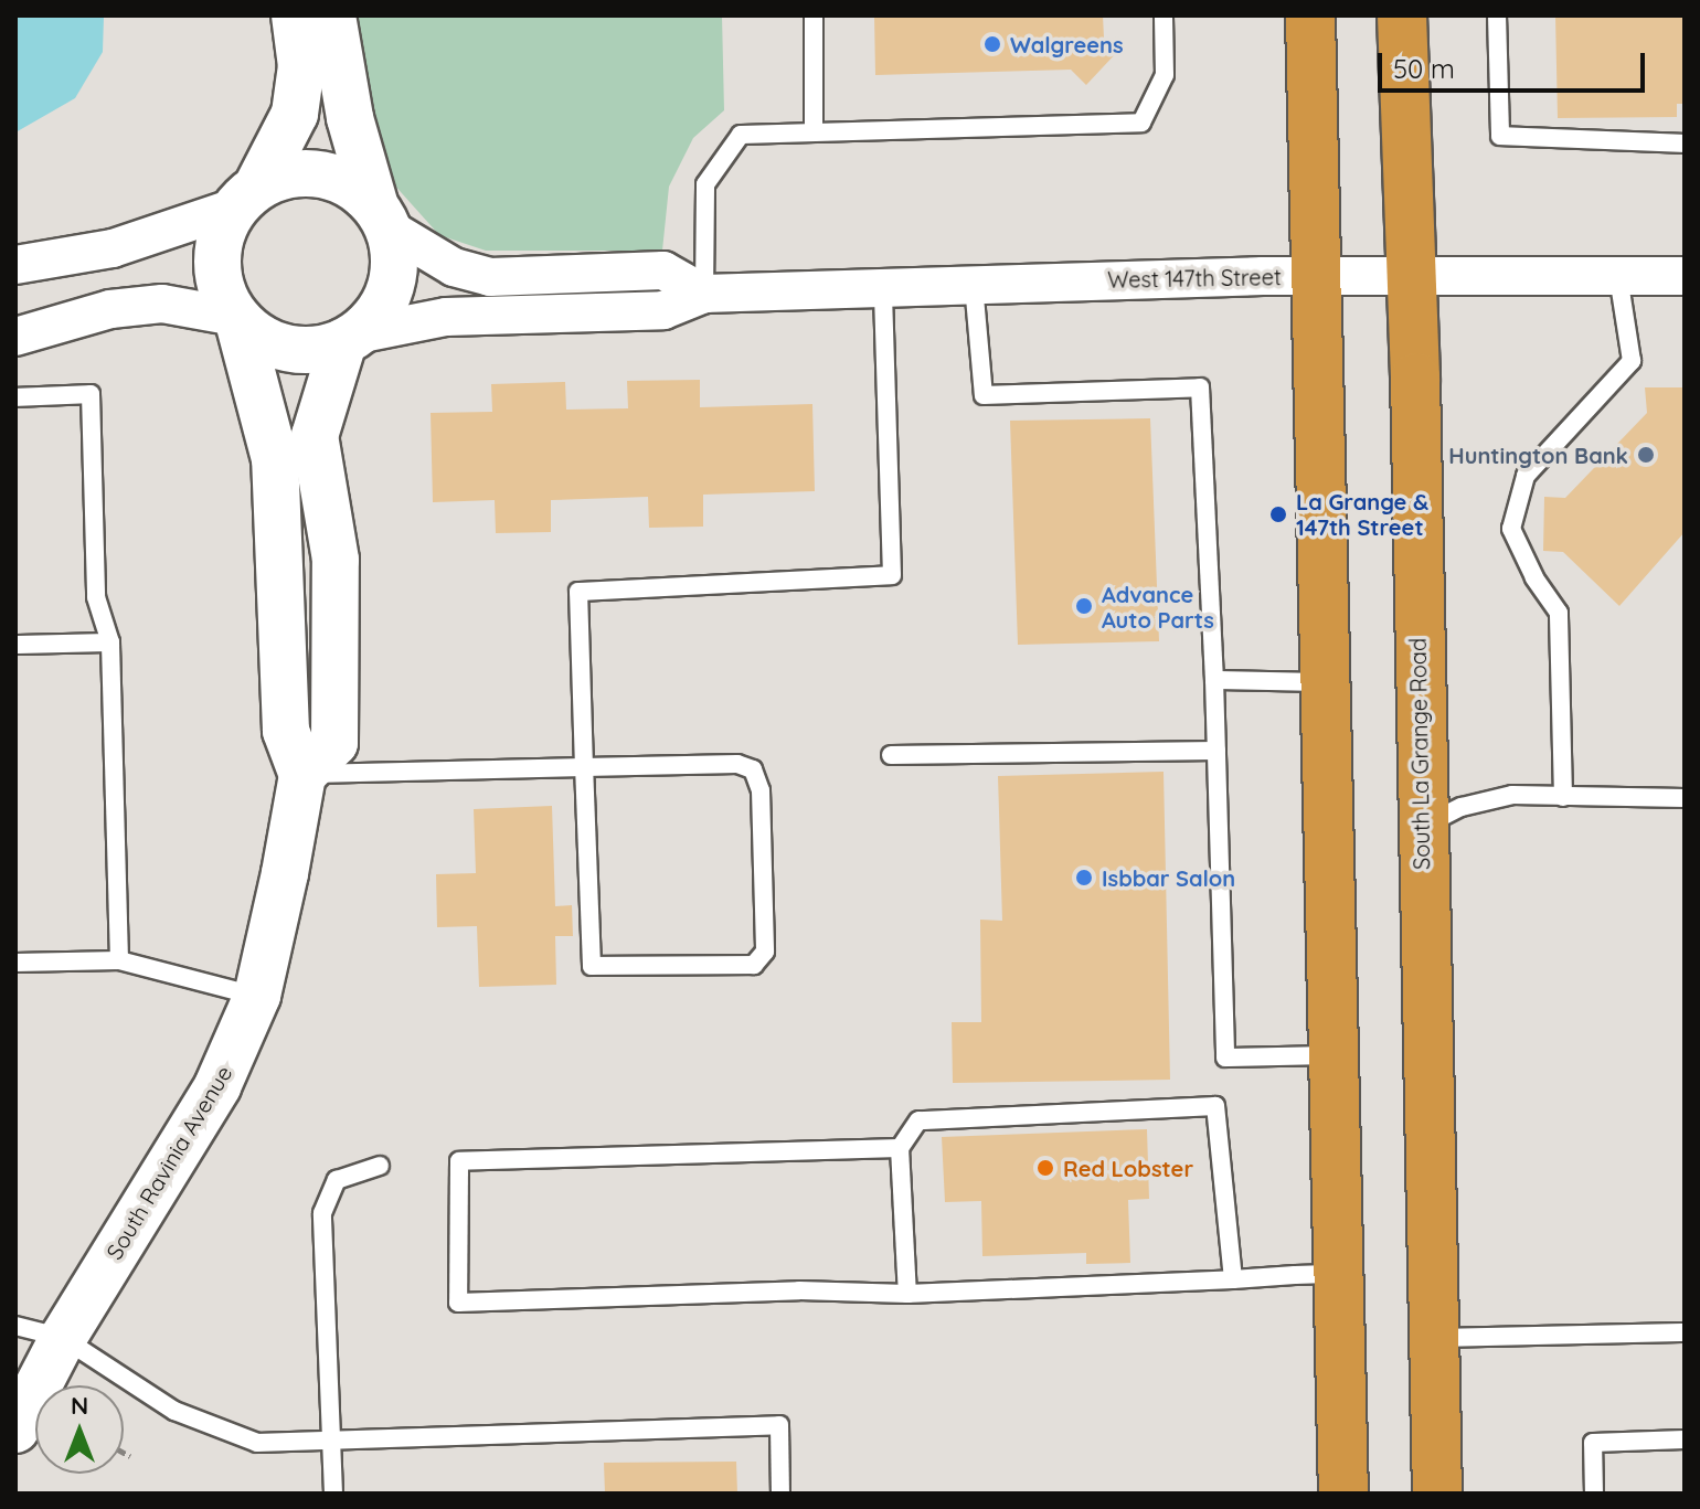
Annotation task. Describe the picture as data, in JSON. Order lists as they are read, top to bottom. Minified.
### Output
{"streets":{"highway":["South La Grange Road"],"street":["West 147th Street","South Ravinia Avenue"]},"crossings":[["West 147th Street","South La Grange Road"]],"places":["Walgreens","Huntington Bank","La Grange & 147th Street","Advance Auto Parts","Isbbar Salon","Red Lobster"],"scale_bar":"50 m","north":"top"}
